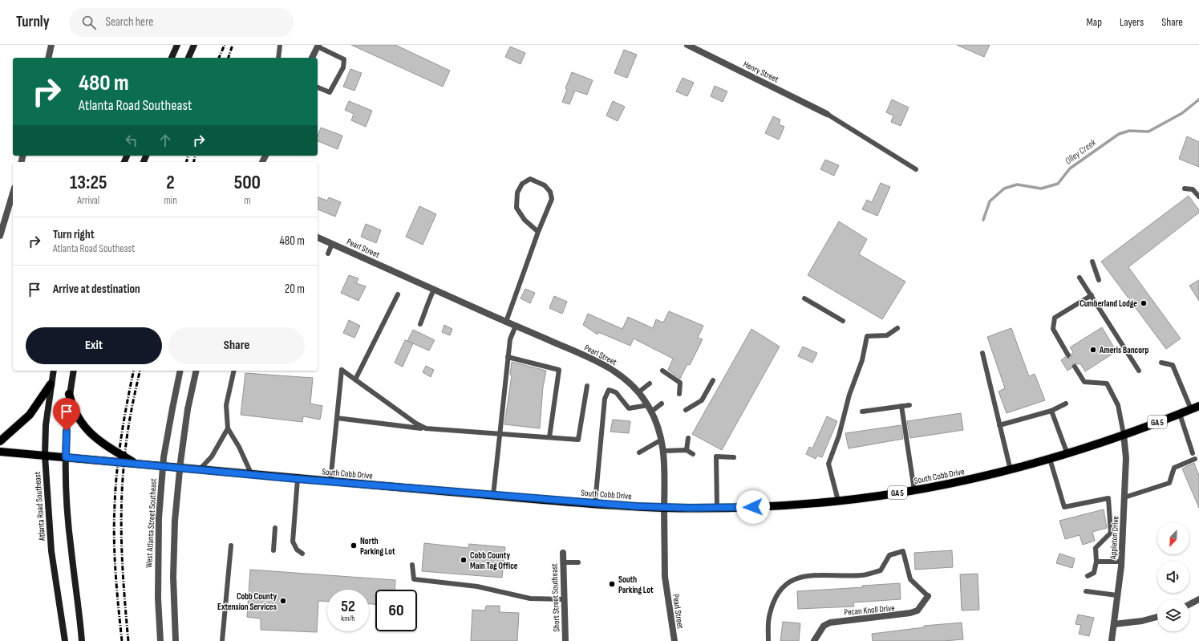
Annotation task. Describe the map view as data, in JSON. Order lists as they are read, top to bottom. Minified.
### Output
{"streets":{"main road":["GA 5","South Cobb Drive","Atlanta Road Southeast"],"street":["Henry Street","Pearl Street","West Atlanta Street Southeast","Appleton Drive","Short Street Southeast","Pecan Knoll Drive"]},"crossings":[["Pearl Street","South Cobb Drive"],["South Cobb Drive","Atlanta Road Southeast"],["South Cobb Drive","Appleton Drive"]],"water":["Olley Creek"],"places":["Cumberland Lodge","Ameris Bancorp","North Parking Lot","Cobb County Main Tag Office","South Parking Lot","Cobb County Extension Services"],"north":"bottom left","page":{"header":"Turnly","search":"Search here","nav":["Map","Layers","Share"],"turn":["480 m","Atlanta Road Southeast"],"eta":["13:25","Arrival","2","min","500","m"],"list":[{"name":"Turn right","note":"Atlanta Road Southeast","value":"480 m"},{"name":"Arrive at destination","value":"20 m"}],"buttons":["Exit","Share"],"speed":"52 km/h","limit":"60"}}
